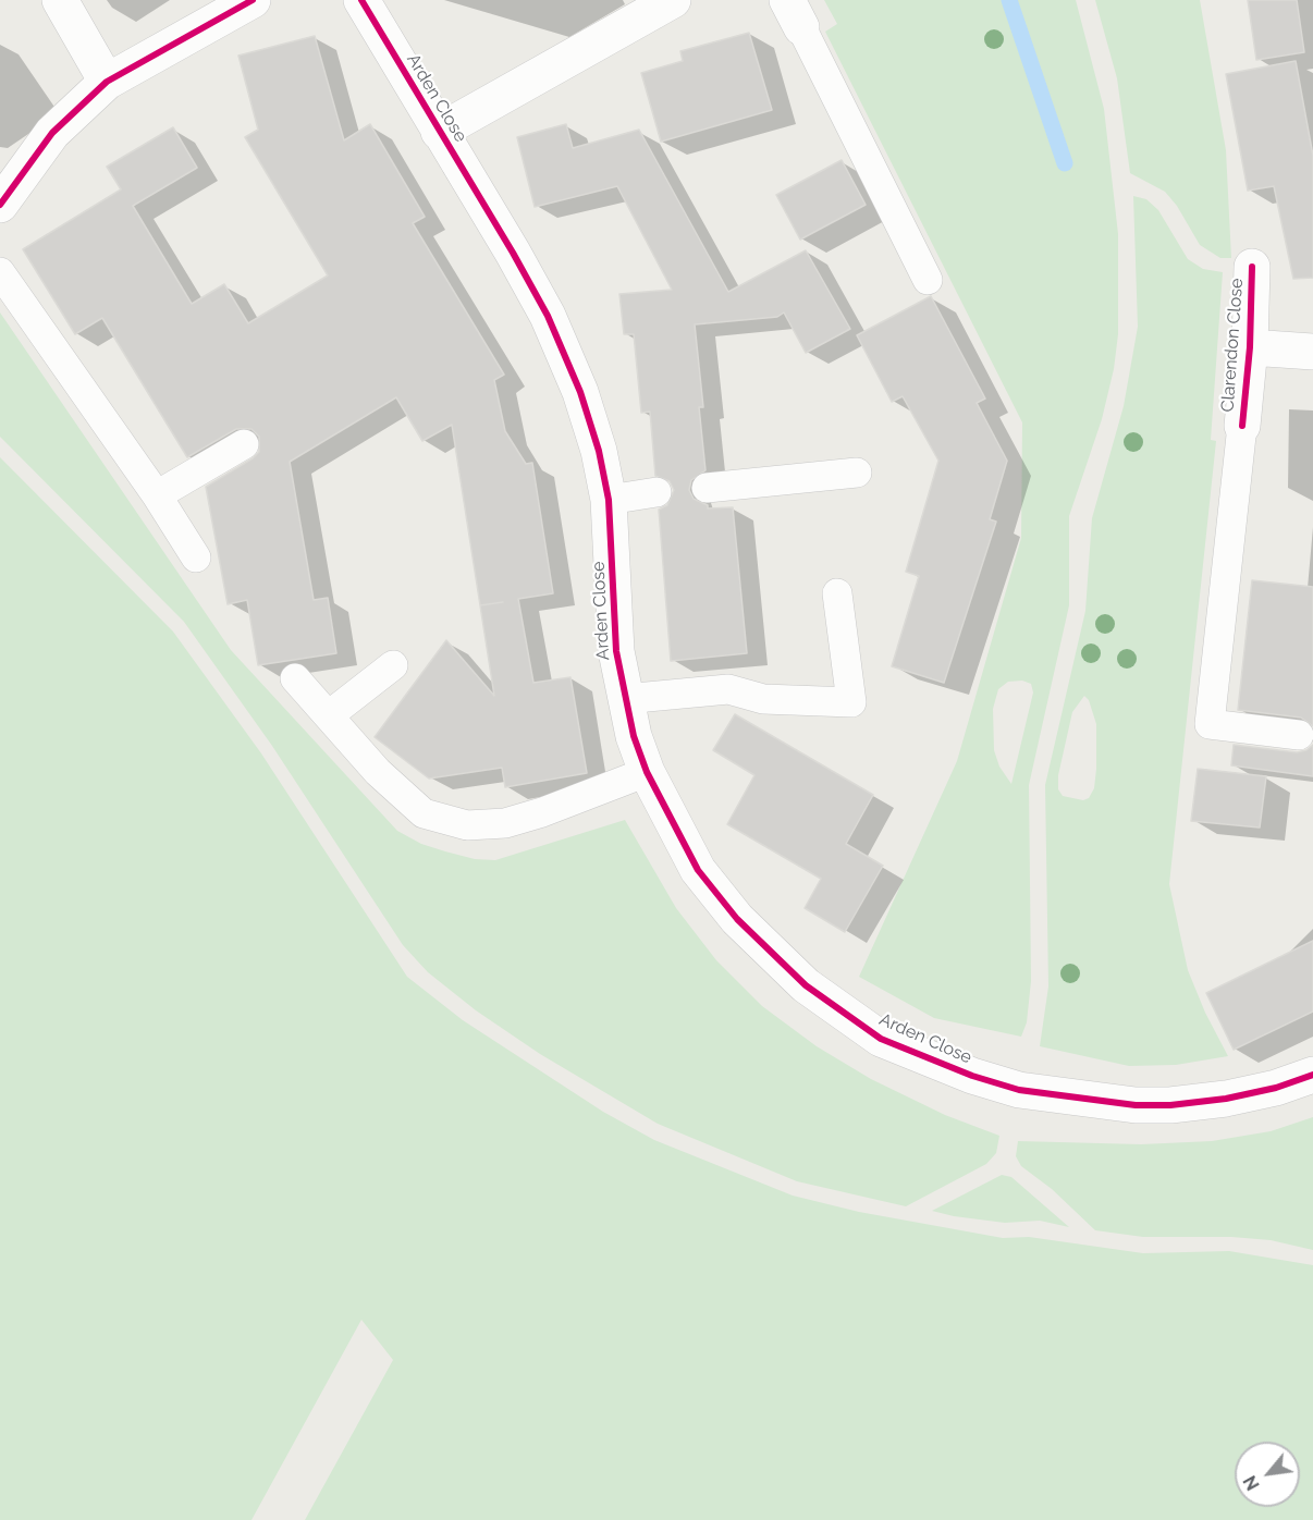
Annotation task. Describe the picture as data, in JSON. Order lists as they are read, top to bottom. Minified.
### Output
{"streets":{"street":["Arden Close","Clarendon Close"]},"north":"bottom left"}
